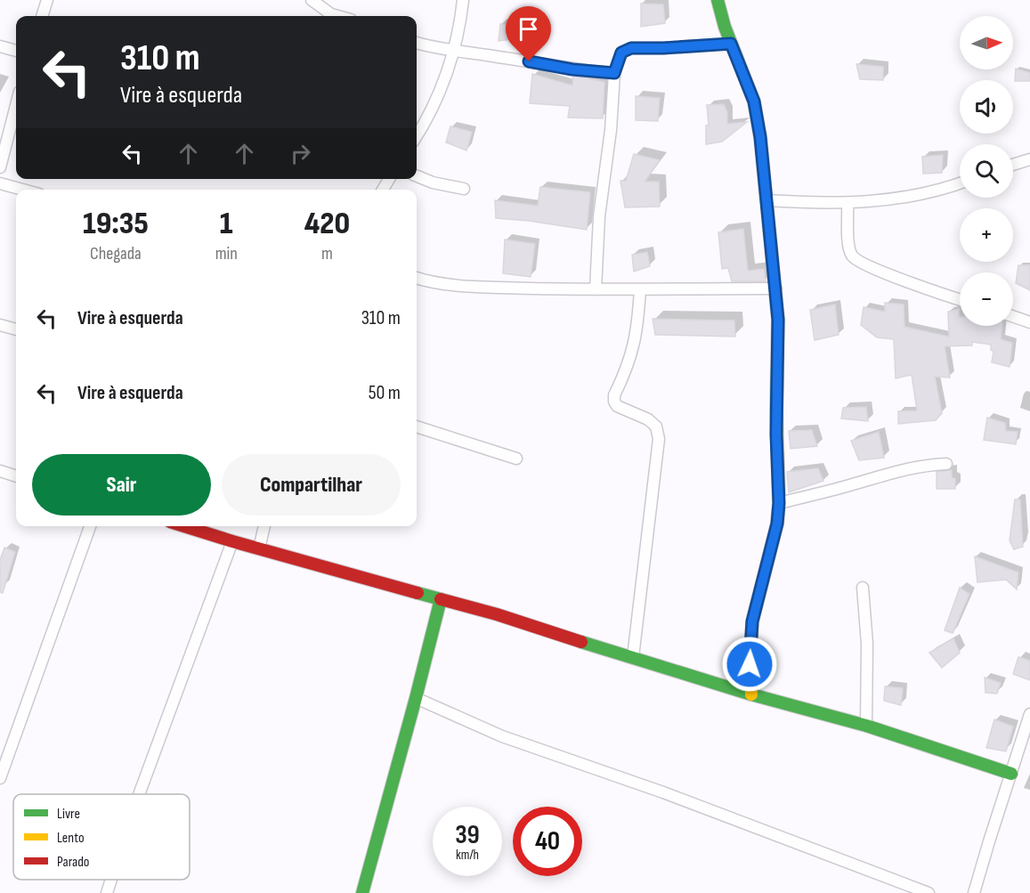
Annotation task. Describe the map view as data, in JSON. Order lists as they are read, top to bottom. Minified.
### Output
{"legend":["Livre","Lento","Parado"],"north":"right","page":{"map_buttons":["+","−"],"turn":["310 m","Vire à esquerda"],"eta":["19:35","Chegada","1","min","420","m"],"list":[{"name":"Vire à esquerda","value":"310 m"},{"name":"Vire à esquerda","value":"50 m"}],"buttons":["Sair","Compartilhar"],"speed":"39 km/h","limit":"40"}}
